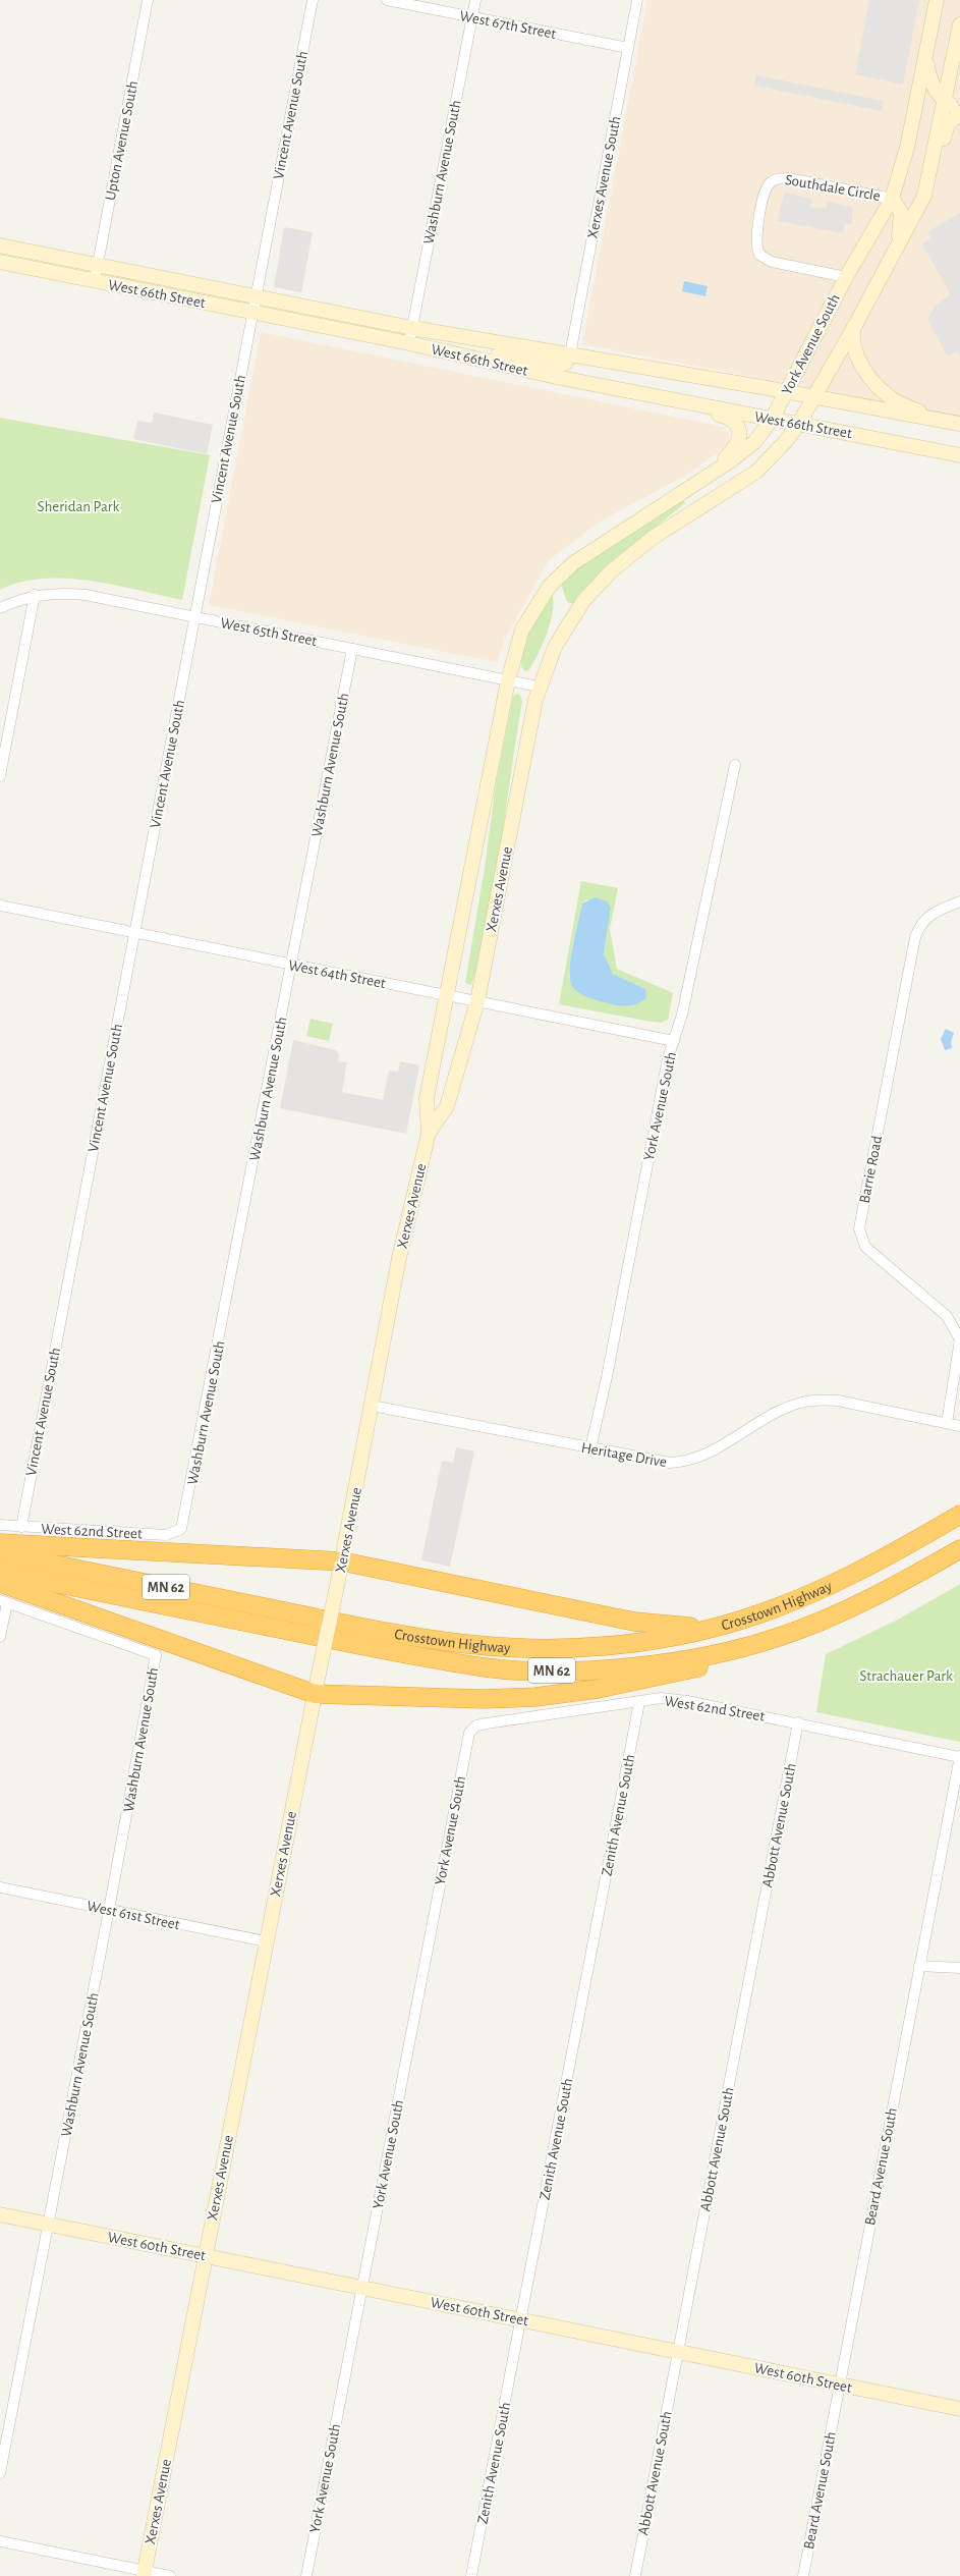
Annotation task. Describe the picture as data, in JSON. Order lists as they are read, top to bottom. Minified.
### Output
{"streets":{"highway":["MN 62","Crosstown Highway"],"street":["West 67th Street","Vincent Avenue South","Upton Avenue South","Washburn Avenue South","Xerxes Avenue South","Southdale Circle","West 66th Street","York Avenue South","West 65th Street","Xerxes Avenue","West 64th Street","Barrie Road","Heritage Drive","West 62nd Street","Zenith Avenue South","Abbott Avenue South","West 61st Street","Beard Avenue South","West 60th Street"]},"crossings":[["West 67th Street","Washburn Avenue South"],["West 67th Street","Xerxes Avenue South"],["Vincent Avenue South","West 66th Street"],["Vincent Avenue South","West 65th Street"],["Vincent Avenue South","West 64th Street"],["Vincent Avenue South","West 62nd Street"],["Upton Avenue South","West 66th Street"],["Washburn Avenue South","West 66th Street"],["Washburn Avenue South","West 65th Street"],["Washburn Avenue South","West 64th Street"],["Washburn Avenue South","West 62nd Street"],["Washburn Avenue South","West 61st Street"],["Washburn Avenue South","West 60th Street"],["Xerxes Avenue South","West 66th Street"],["Southdale Circle","York Avenue South"],["West 66th Street","York Avenue South"],["York Avenue South","West 65th Street"],["York Avenue South","Xerxes Avenue"],["York Avenue South","West 64th Street"],["York Avenue South","Heritage Drive"],["York Avenue South","West 62nd Street"],["York Avenue South","West 60th Street"],["West 65th Street","Xerxes Avenue"],["Xerxes Avenue","West 64th Street"],["Xerxes Avenue","Heritage Drive"],["Xerxes Avenue","West 61st Street"],["Xerxes Avenue","West 60th Street"],["Barrie Road","Heritage Drive"],["West 62nd Street","Zenith Avenue South"],["West 62nd Street","Abbott Avenue South"],["West 62nd Street","Beard Avenue South"],["Zenith Avenue South","West 60th Street"],["Abbott Avenue South","West 60th Street"],["Beard Avenue South","West 60th Street"]],"parks":["Sheridan Park","Strachauer Park"]}
